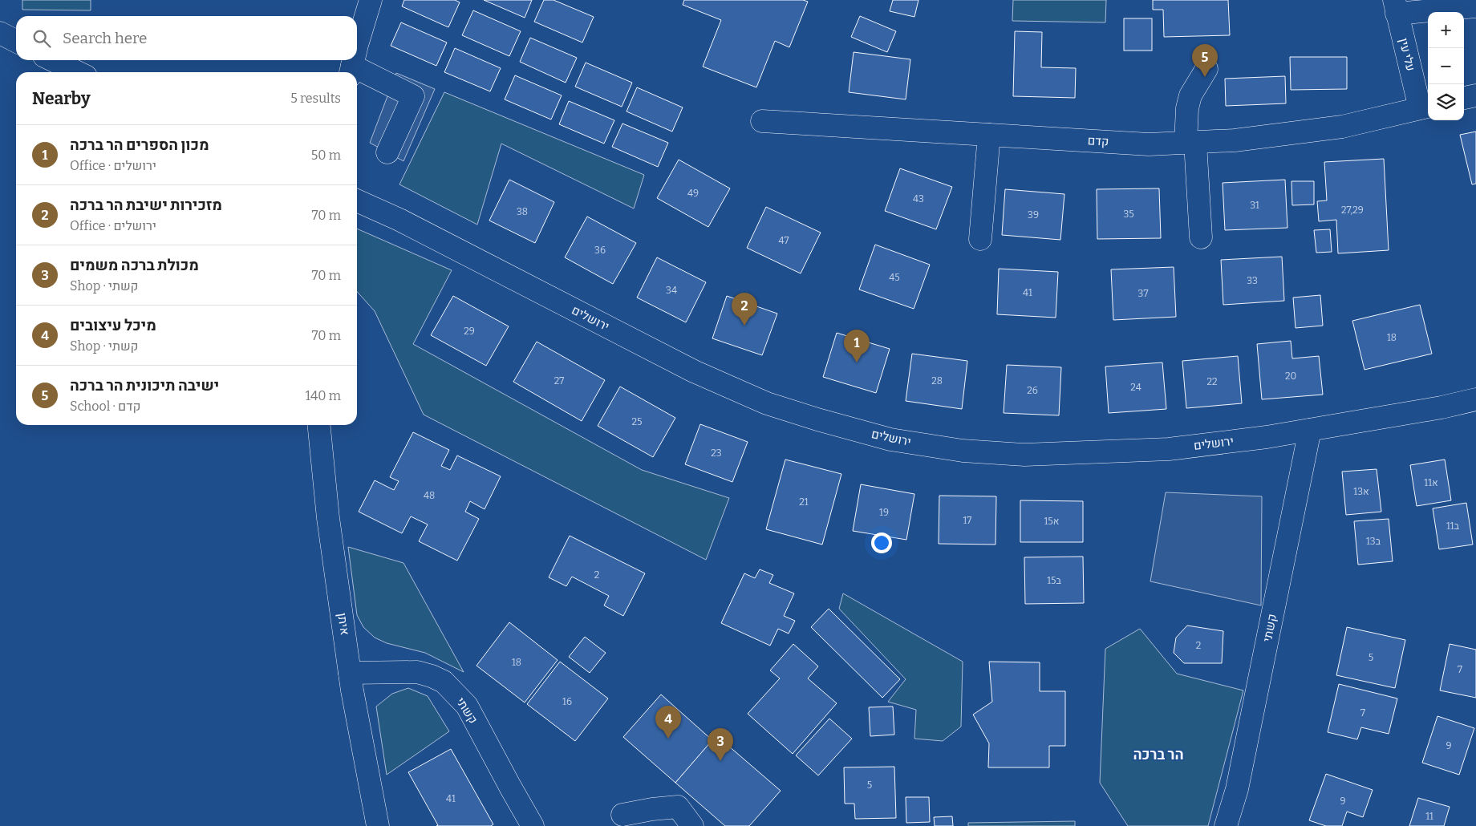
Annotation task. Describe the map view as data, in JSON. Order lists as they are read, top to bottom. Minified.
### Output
{"streets":{"street":["עלי עין","קדם","ירושלים","איתן","קשתי"]},"crossings":[["עלי עין","קדם"],["ירושלים","קשתי"],["איתן","קשתי"]],"districts":["הר ברכה"],"house_numbers":["49","43","31","27,29","38","35","39","47","36","45","33","34","41","37","29","18","20","27","28","22","24","26","25","23","11א","13א","48","21","19","17","15א","11ב","13ב","2","15ב","2","5","18","7","16","7","9","5","41","9","11"],"page":{"map_buttons":["+","−"],"search":"Search here","pins":["5","2","1","4","3"],"heading":["Nearby","5 results"],"list":[{"mark":"1","name":"מכון הספרים הר ברכה","note":"Office · ירושלים","value":"50 m"},{"mark":"2","name":"מזכירות ישיבת הר ברכה","note":"Office · ירושלים","value":"70 m"},{"mark":"3","name":"מכולת ברכה משמים","note":"Shop · קשתי","value":"70 m"},{"mark":"4","name":"מיכל עיצובים","note":"Shop · קשתי","value":"70 m"},{"mark":"5","name":"ישיבה תיכונית הר ברכה","note":"School · קדם","value":"140 m"}]}}
